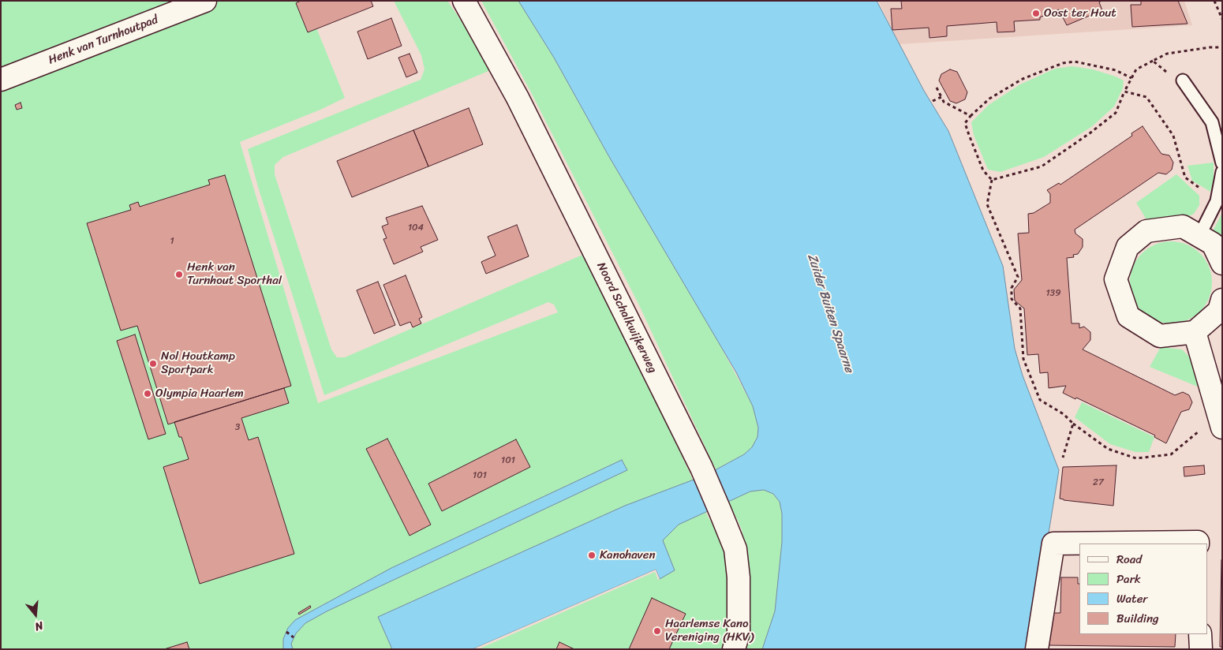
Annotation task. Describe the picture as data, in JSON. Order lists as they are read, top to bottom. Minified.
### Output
{"streets":{"street":["Henk van Turnhoutpad","Noord Schalkwijkerweg"]},"water":["Zuider Buiten Spaarne"],"places":["Oost ter Hout","Henk van Turnhout Sporthal","Nol Houtkamp Sportpark","Olympia Haarlem","Kanohaven","Haarlemse Kano Vereniging (HKV)"],"house_numbers":["104","1","139","3","101","101","27"],"legend":["Road","Park","Water","Building"],"north":"bottom"}
